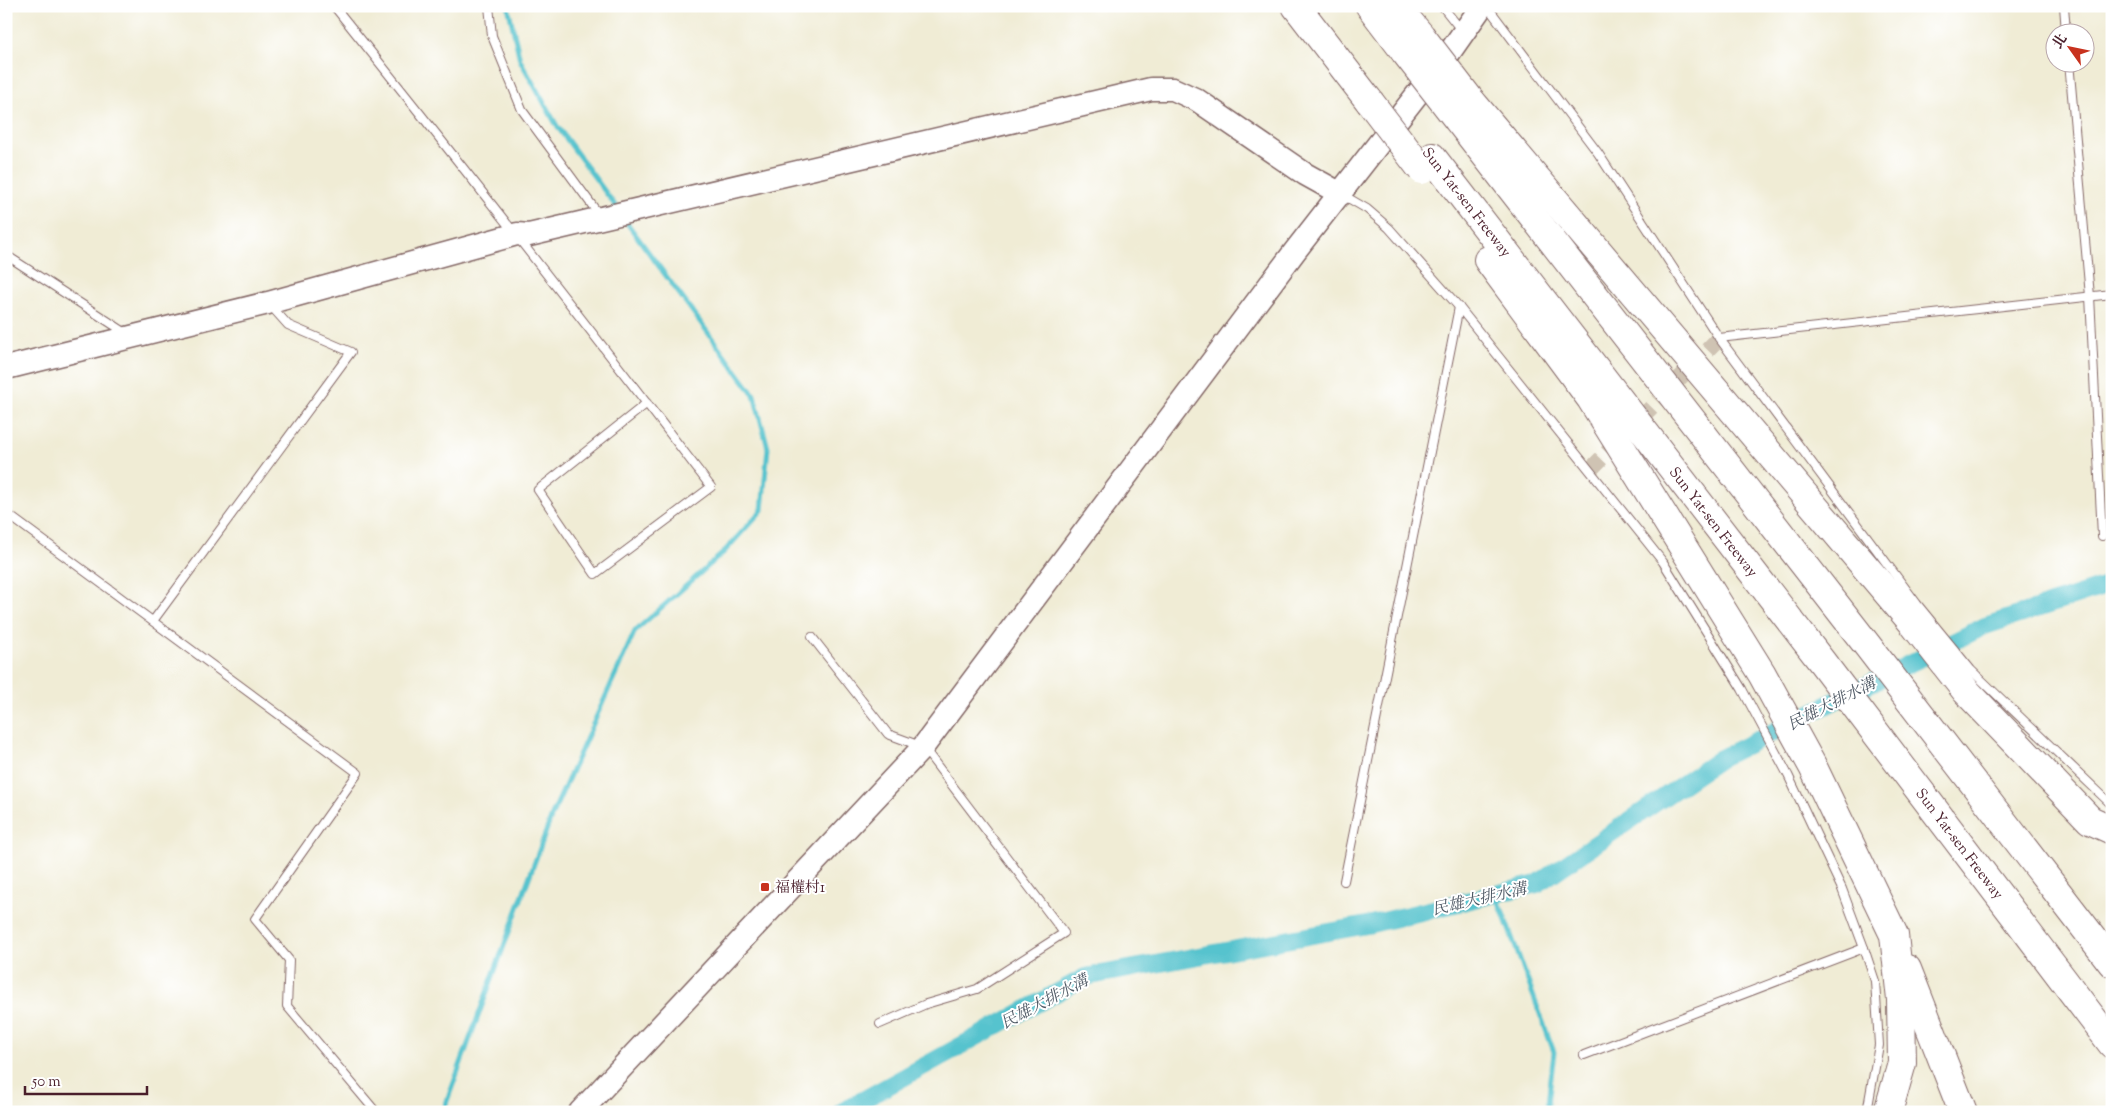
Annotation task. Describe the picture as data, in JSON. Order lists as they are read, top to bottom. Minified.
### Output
{"streets":{"highway":["Sun Yat-sen Freeway"]},"water":["民雄大排水溝"],"places":{"transit":["福權村1"]},"scale_bar":"50 m","north":"top left"}
